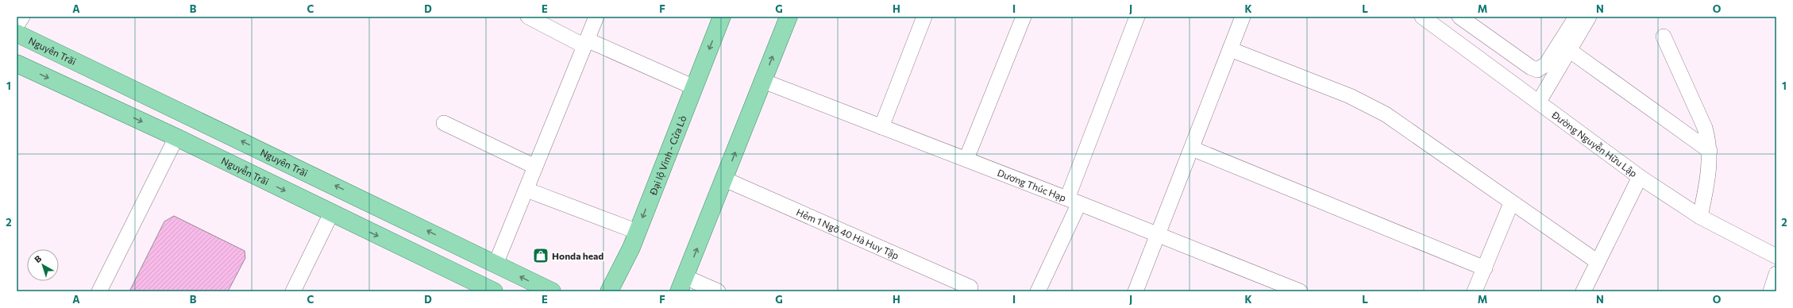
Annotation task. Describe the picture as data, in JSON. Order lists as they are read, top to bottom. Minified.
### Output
{"streets":{"main road":["Nguyên Trãi","Đại lộ Vinh - Cửa Lò","Nguyễn Trãi"],"street":["Đường Nguyễn Hữu Lập","Dương Thúc Hạp","Hẻm 1 Ngõ 40 Hà Huy Tập"]},"one_way":["Nguyên Trãi","Nguyễn Trãi"],"places":{"shop":["Honda head"]},"north":"top left","grid":{"columns":["A","B","C","D","E","F","G","H","I","J","K","L","M","N","O"],"rows":["1","2"]}}
